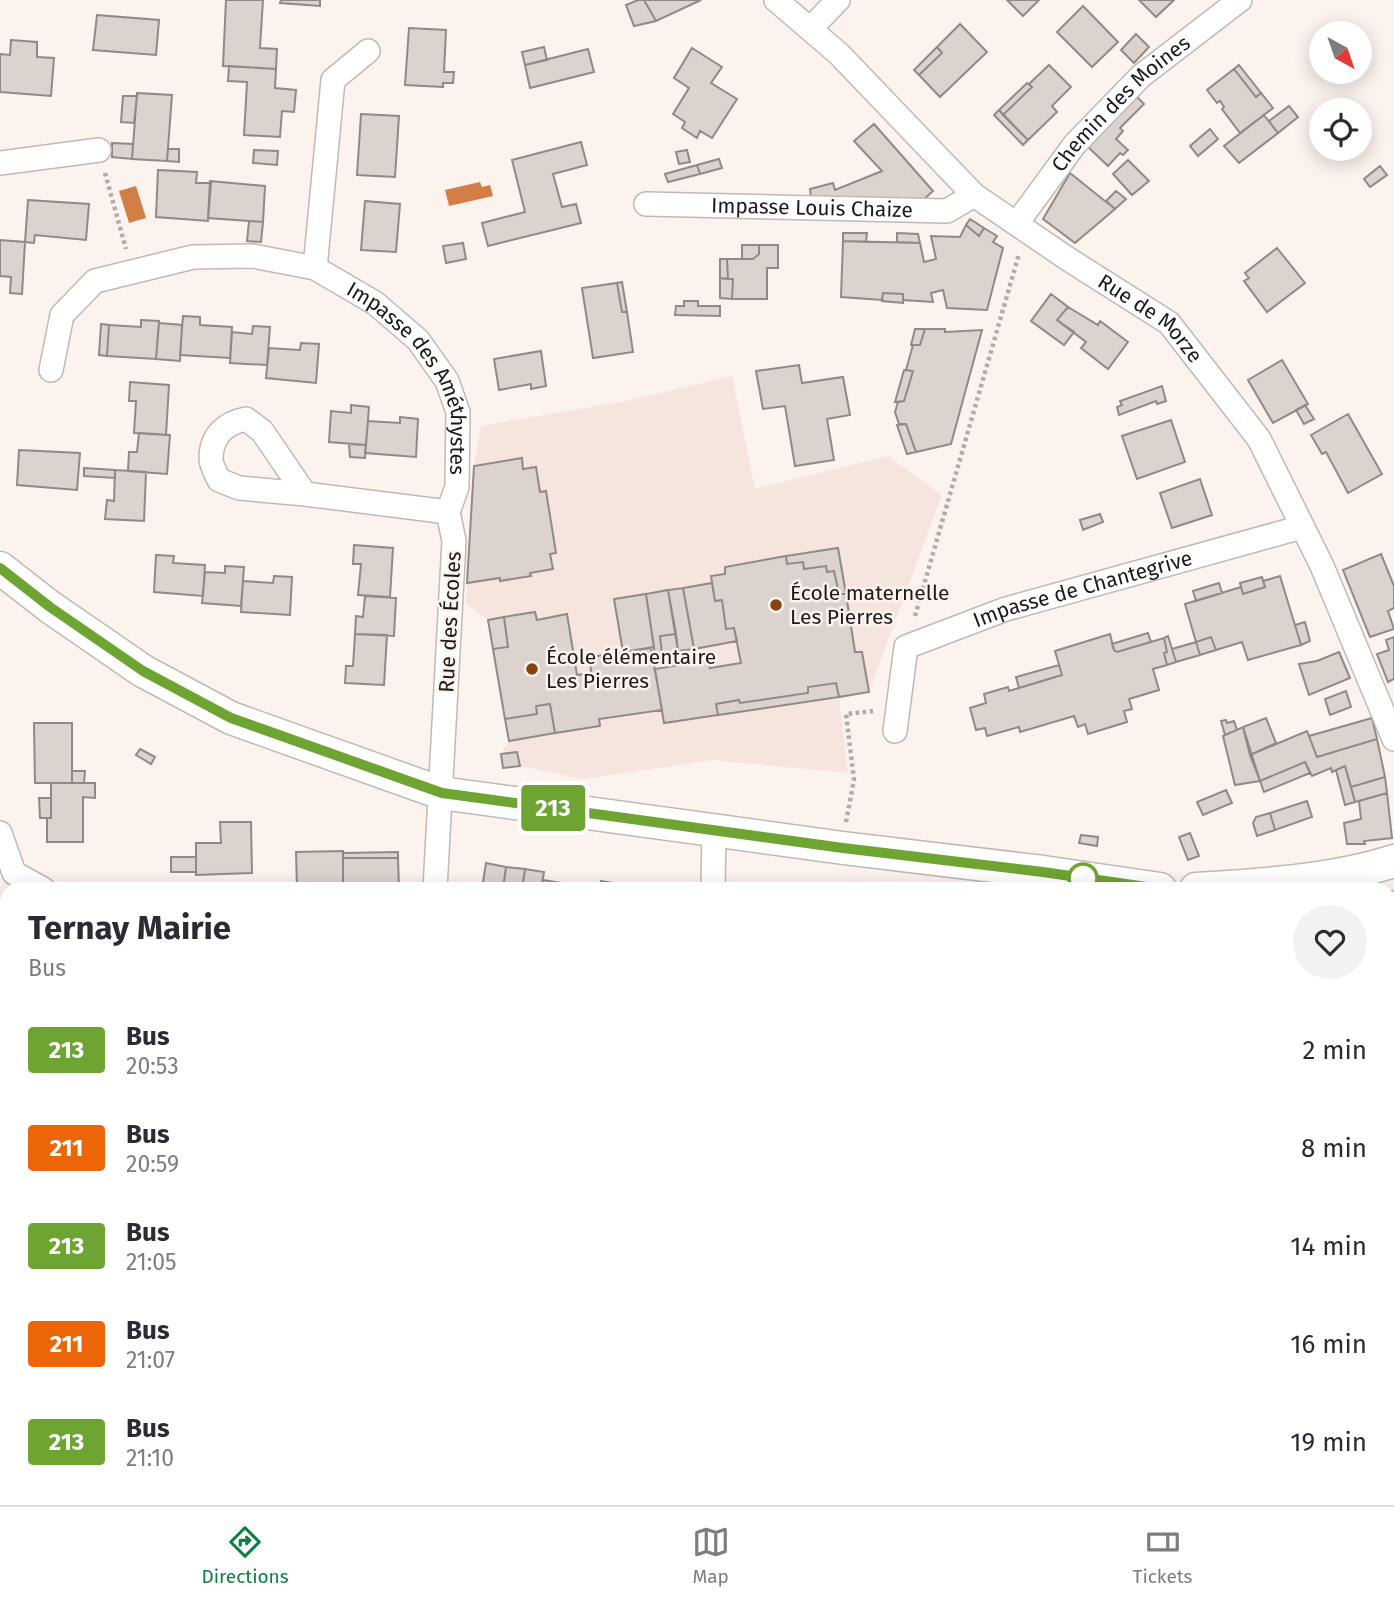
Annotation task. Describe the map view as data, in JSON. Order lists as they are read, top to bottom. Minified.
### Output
{"streets":{"street":["Chemin des Moines","Impasse Louis Chaize","Rue de Morze","Impasse des Améthystes","Impasse de Chantegrive","Rue des Écoles"]},"crossings":[["Chemin des Moines","Rue de Morze"],["Impasse Louis Chaize","Rue de Morze"],["Rue de Morze","Impasse de Chantegrive"],["Impasse des Améthystes","Rue des Écoles"]],"places":["École maternelle Les Pierres","École élémentaire Les Pierres"],"lines":["bus line 213"],"north":"bottom right","page":{"on_map":"213","heading":["Ternay Mairie","Bus"],"list":[{"mark":"213","name":"Bus","note":"20:53","value":"2 min"},{"mark":"211","name":"Bus","note":"20:59","value":"8 min"},{"mark":"213","name":"Bus","note":"21:05","value":"14 min"},{"mark":"211","name":"Bus","note":"21:07","value":"16 min"},{"mark":"213","name":"Bus","note":"21:10","value":"19 min"}],"tabs":["Directions","Map","Tickets"]}}
